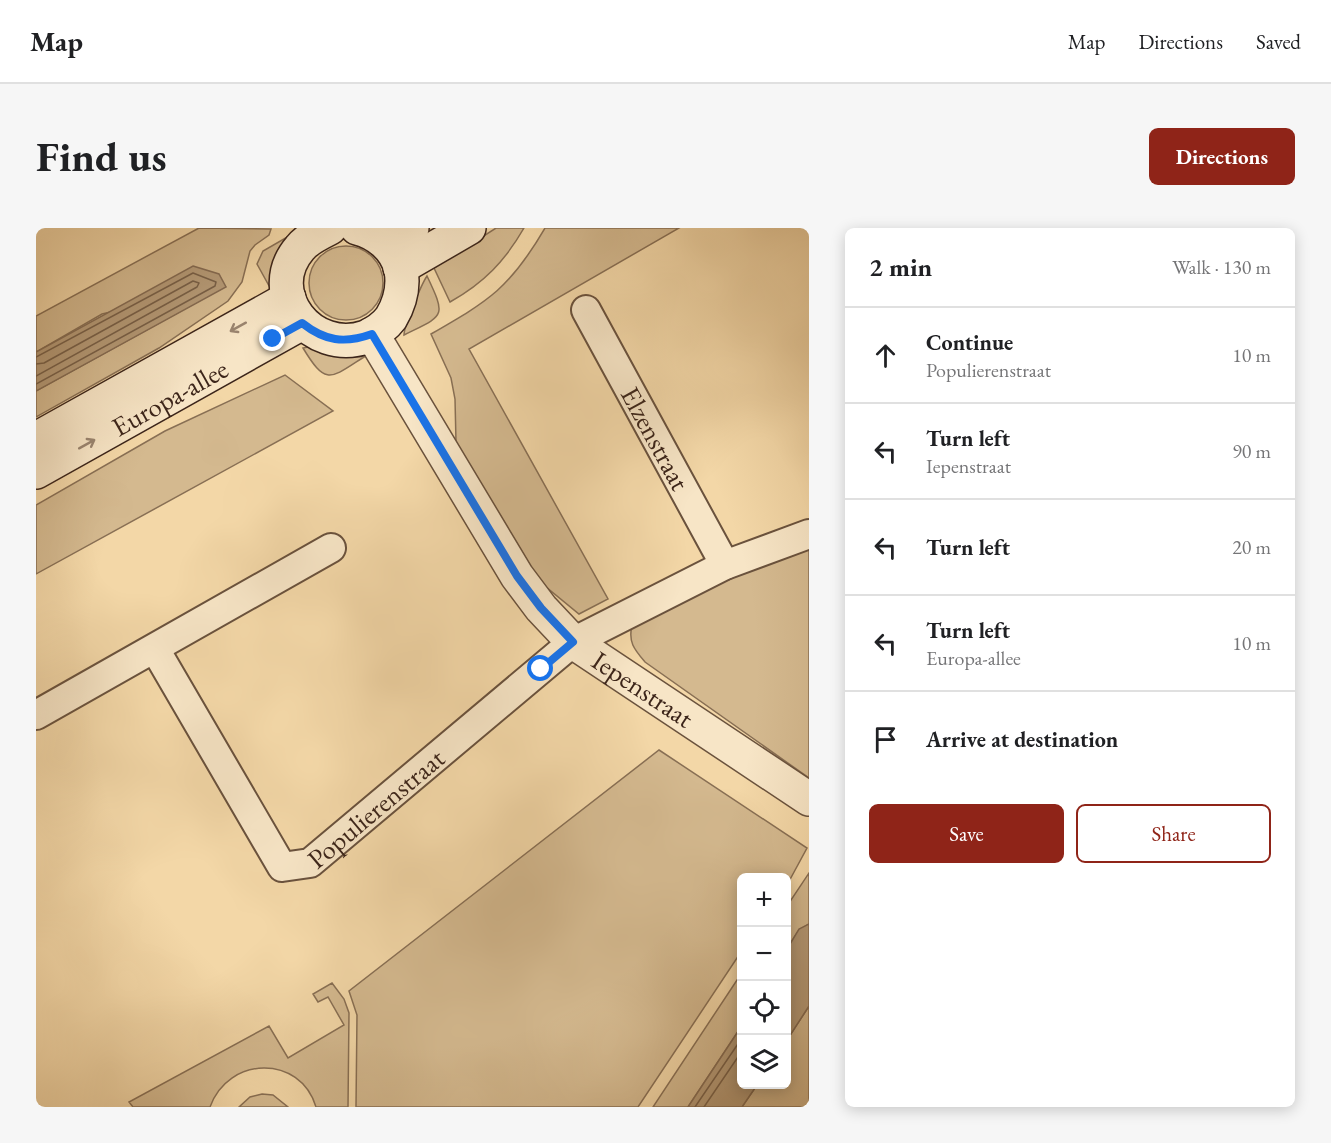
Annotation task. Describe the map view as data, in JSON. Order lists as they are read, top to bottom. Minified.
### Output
{"streets":{"main road":["Europa-allee","Iepenstraat"],"street":["Elzenstraat","Populierenstraat"]},"crossings":[["Iepenstraat","Populierenstraat"]],"page":{"header":"Map","nav":["Map","Directions","Saved"],"buttons":["Directions",["Save","Share"]],"title":"Find us","heading":["2 min","Walk · 130 m"],"list":[["Continue","Populierenstraat","10 m"],["Turn left","Iepenstraat","90 m"],["Turn left","20 m"],["Turn left","Europa-allee","10 m"],"Arrive at destination"],"map_buttons":["+","−"]}}
